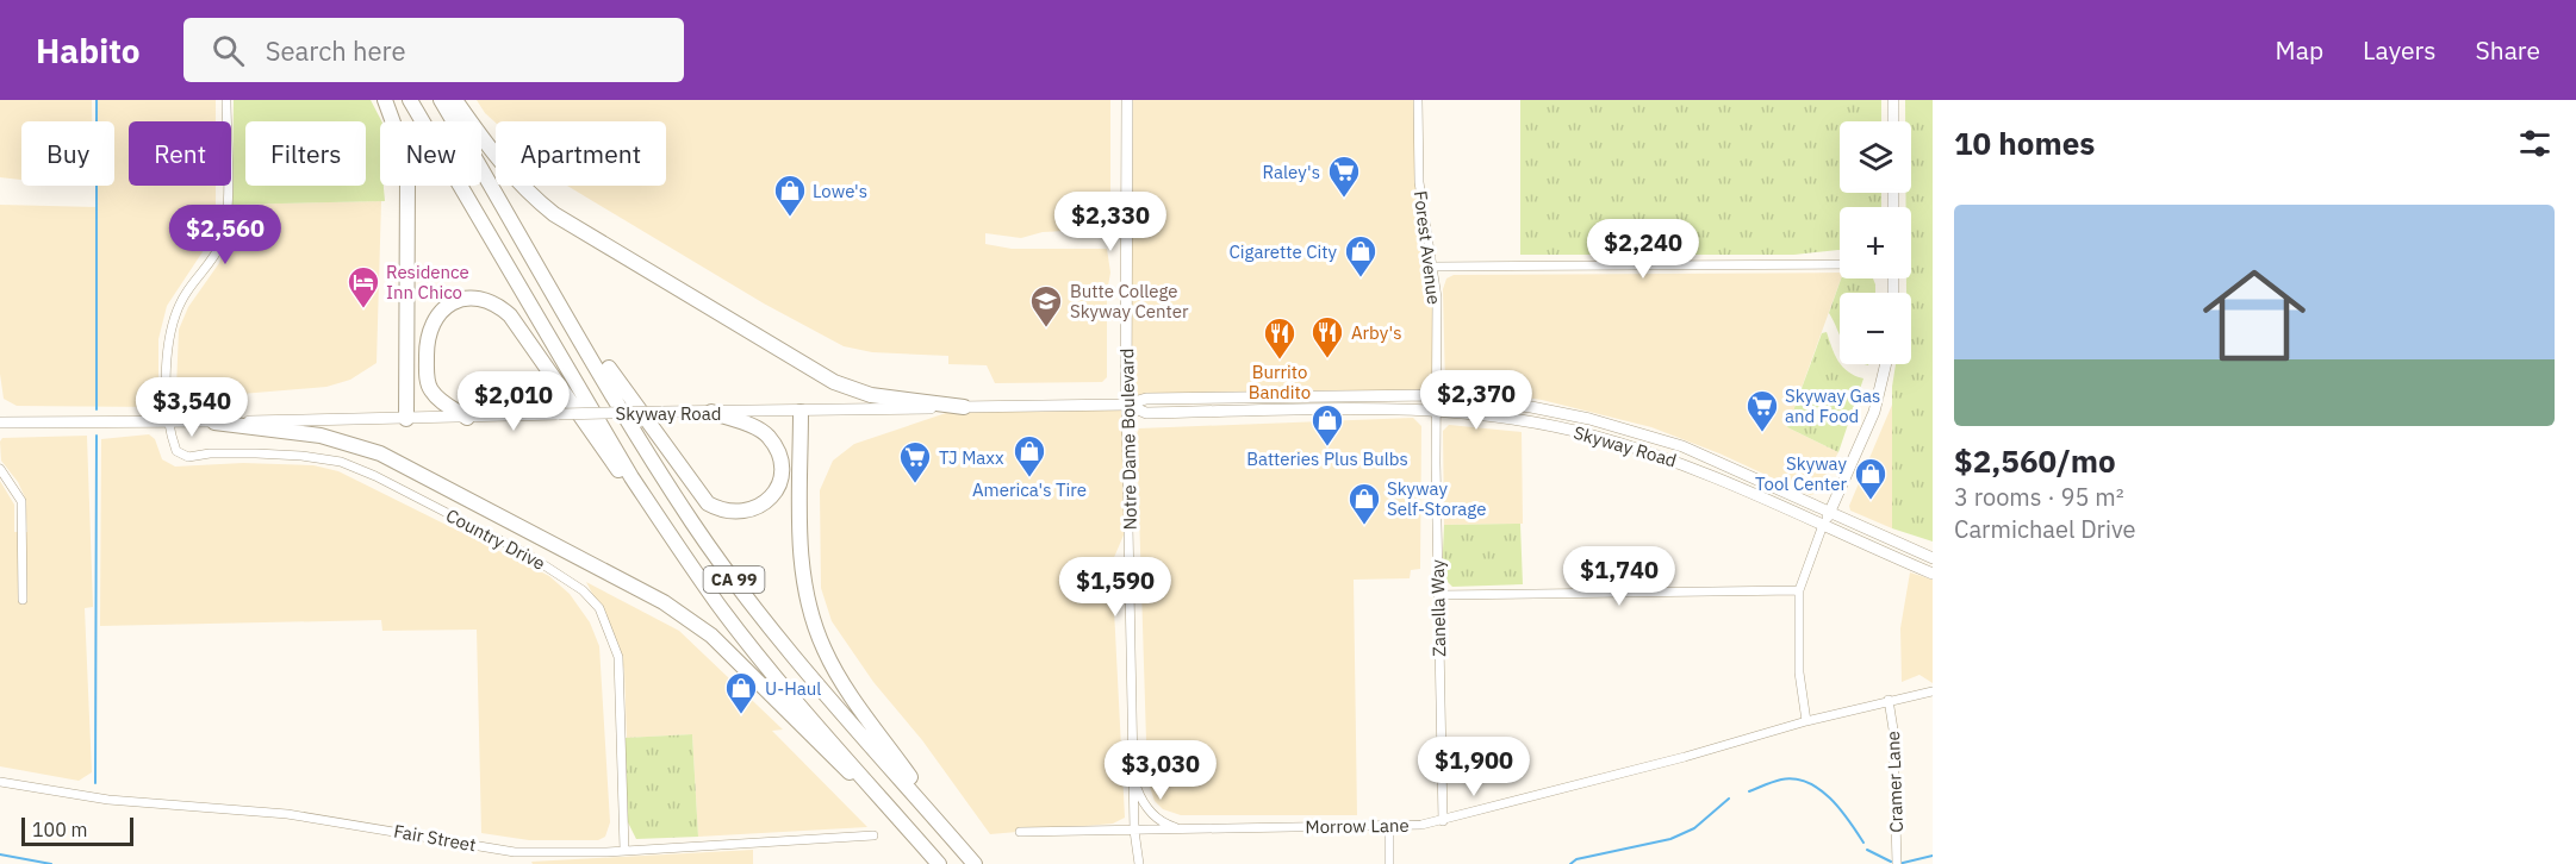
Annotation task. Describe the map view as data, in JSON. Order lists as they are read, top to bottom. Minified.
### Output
{"streets":{"highway":["CA 99"],"main road":["Skyway Road","Notre Dame Boulevard"],"street":["Forest Avenue","Country Drive","Zanella Way","Cramer Lane","Morrow Lane","Fair Street"]},"crossings":[["Forest Avenue","Skyway Road"],["Forest Avenue","Zanella Way"],["Skyway Road","Notre Dame Boulevard"],["Skyway Road","Country Drive"],["Skyway Road","Zanella Way"],["Notre Dame Boulevard","Morrow Lane"],["Country Drive","Fair Street"],["Zanella Way","Morrow Lane"],["Cramer Lane","Morrow Lane"]],"places":{"supermarket":["Raley's","Skyway Gas and Food","TJ Maxx"],"shop":["Lowe's","Cigarette City","Batteries Plus Bulbs","America's Tire","Skyway Tool Center","Skyway Self-Storage","U-Haul"],"hotel":["Residence Inn Chico"],"school or university":["Butte College Skyway Center"],"restaurant":["Arby's","Burrito Bandito"]},"scale_bar":"100 m","page":{"header":"Habito","search":"Search here","nav":["Map","Layers","Share"],"heading":"10 homes","map_buttons":["+","−"],"chip":["Buy","Rent","Filters","New","Apartment"],"list":[{"name":"$2,560/mo","note":"3 rooms · 95 m² · Carmichael Drive"}],"price":["$2,330","$2,560","$2,240","$2,370","$2,010","$3,540","$1,740","$1,590","$1,900","$3,030"],"scale":"100 m"}}
